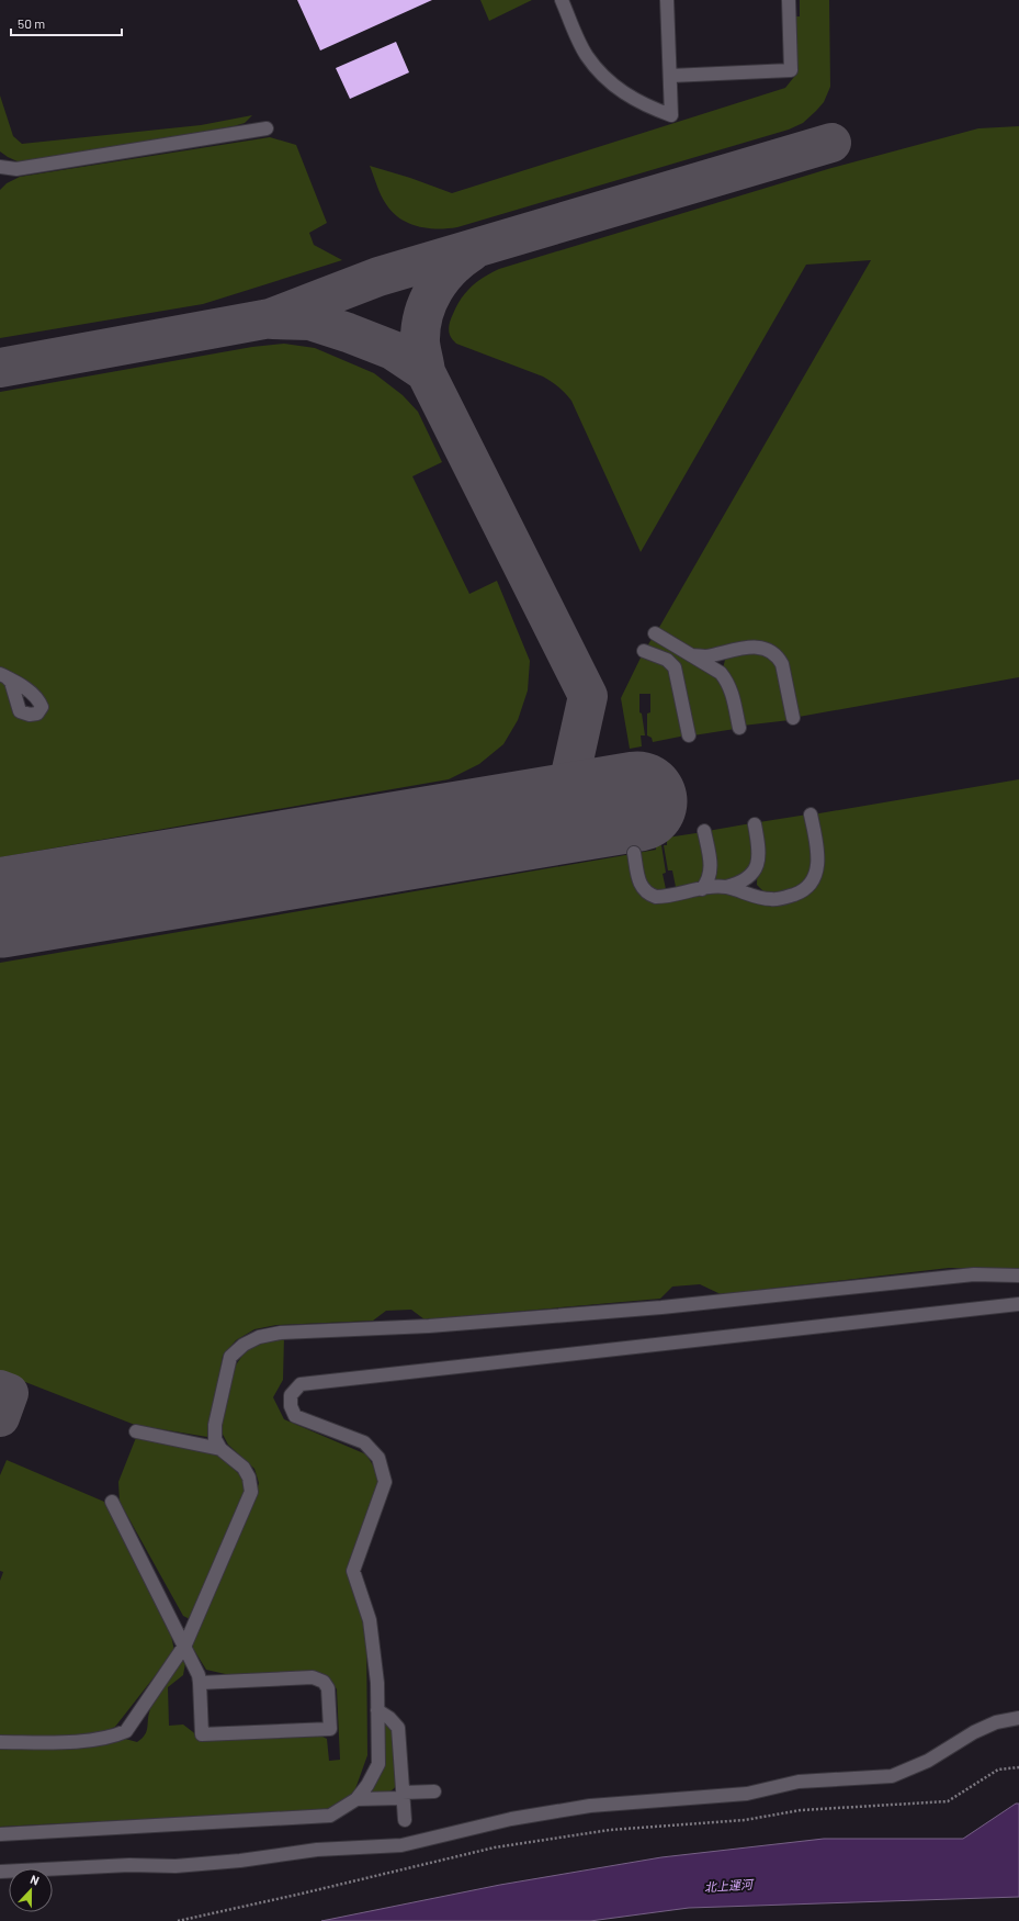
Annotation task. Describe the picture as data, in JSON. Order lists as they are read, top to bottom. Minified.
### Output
{"water":["北上運河"],"scale_bar":"50 m","north":"top"}
